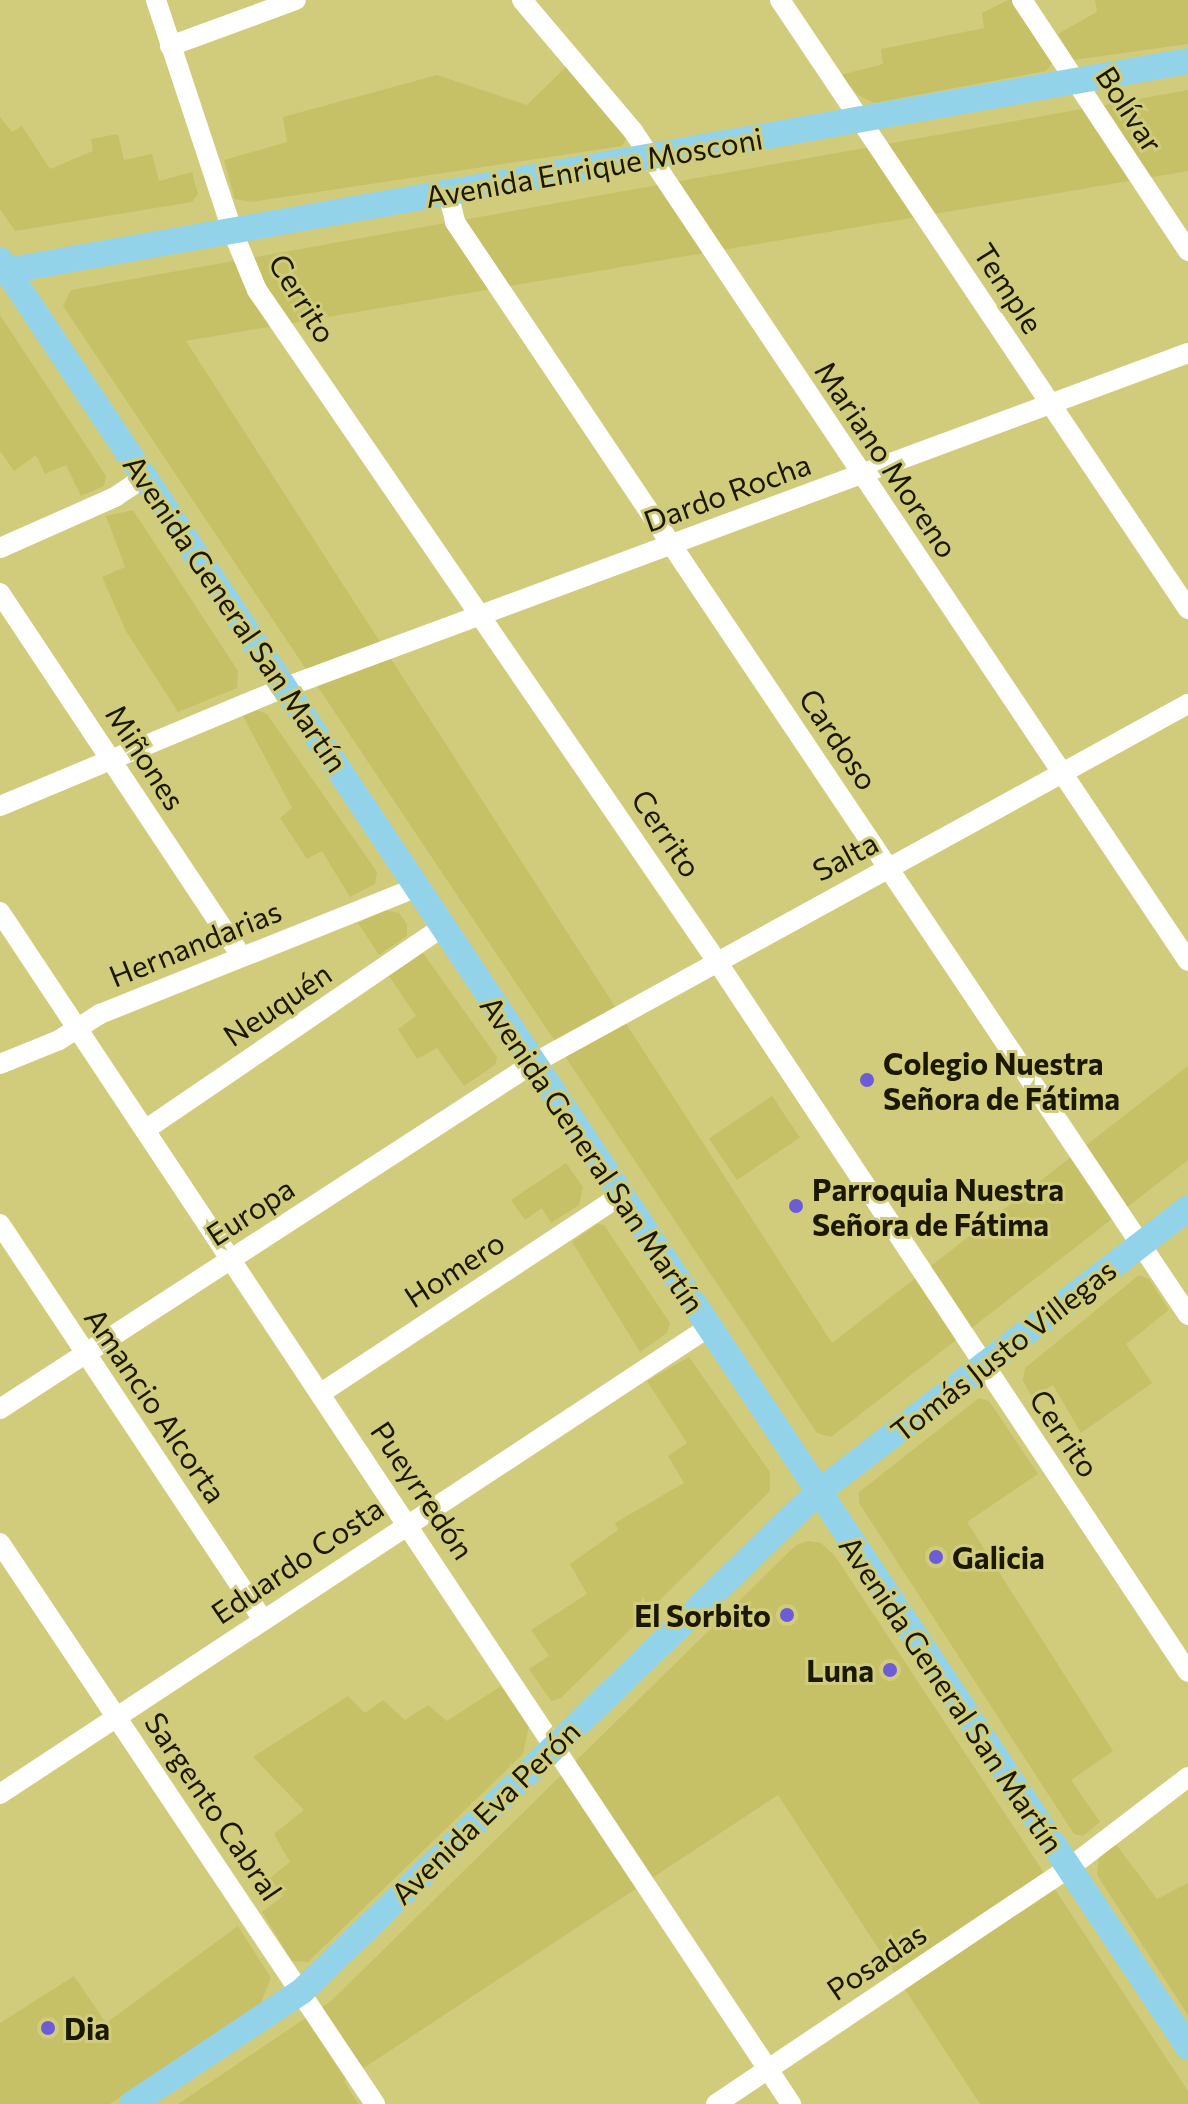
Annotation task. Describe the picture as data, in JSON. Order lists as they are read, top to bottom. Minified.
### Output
{"streets":{"main road":["Avenida Enrique Mosconi","Avenida General San Martín","Tomás Justo Villegas","Avenida Eva Perón"],"street":["Bolívar","Temple","Cerrito","Mariano Moreno","Dardo Rocha","Cardoso","Miñones","Salta","Hernandarias","Neuquén","Europa","Homero","Amancio Alcorta","Pueyrredón","Eduardo Costa","Sargento Cabral","Posadas"]},"crossings":[["Bolívar","Avenida Enrique Mosconi"],["Avenida Enrique Mosconi","Temple"],["Avenida Enrique Mosconi","Cerrito"],["Avenida Enrique Mosconi","Mariano Moreno"],["Avenida Enrique Mosconi","Avenida General San Martín"],["Avenida Enrique Mosconi","Cardoso"],["Temple","Dardo Rocha"],["Cerrito","Dardo Rocha"],["Cerrito","Salta"],["Cerrito","Tomás Justo Villegas"],["Mariano Moreno","Dardo Rocha"],["Mariano Moreno","Salta"],["Dardo Rocha","Avenida General San Martín"],["Dardo Rocha","Cardoso"],["Dardo Rocha","Miñones"],["Avenida General San Martín","Salta"],["Avenida General San Martín","Hernandarias"],["Avenida General San Martín","Neuquén"],["Avenida General San Martín","Europa"],["Avenida General San Martín","Homero"],["Avenida General San Martín","Tomás Justo Villegas"],["Avenida General San Martín","Eduardo Costa"],["Avenida General San Martín","Avenida Eva Perón"],["Avenida General San Martín","Posadas"],["Cardoso","Salta"],["Cardoso","Tomás Justo Villegas"],["Miñones","Hernandarias"],["Salta","Europa"],["Hernandarias","Pueyrredón"],["Neuquén","Pueyrredón"],["Europa","Amancio Alcorta"],["Europa","Pueyrredón"],["Homero","Pueyrredón"],["Tomás Justo Villegas","Avenida Eva Perón"],["Amancio Alcorta","Eduardo Costa"],["Pueyrredón","Eduardo Costa"],["Pueyrredón","Avenida Eva Perón"],["Pueyrredón","Posadas"],["Eduardo Costa","Sargento Cabral"],["Sargento Cabral","Avenida Eva Perón"]],"places":["Colegio Nuestra Señora de Fátima","Parroquia Nuestra Señora de Fátima","Galicia","El Sorbito","Luna","Dia"]}
